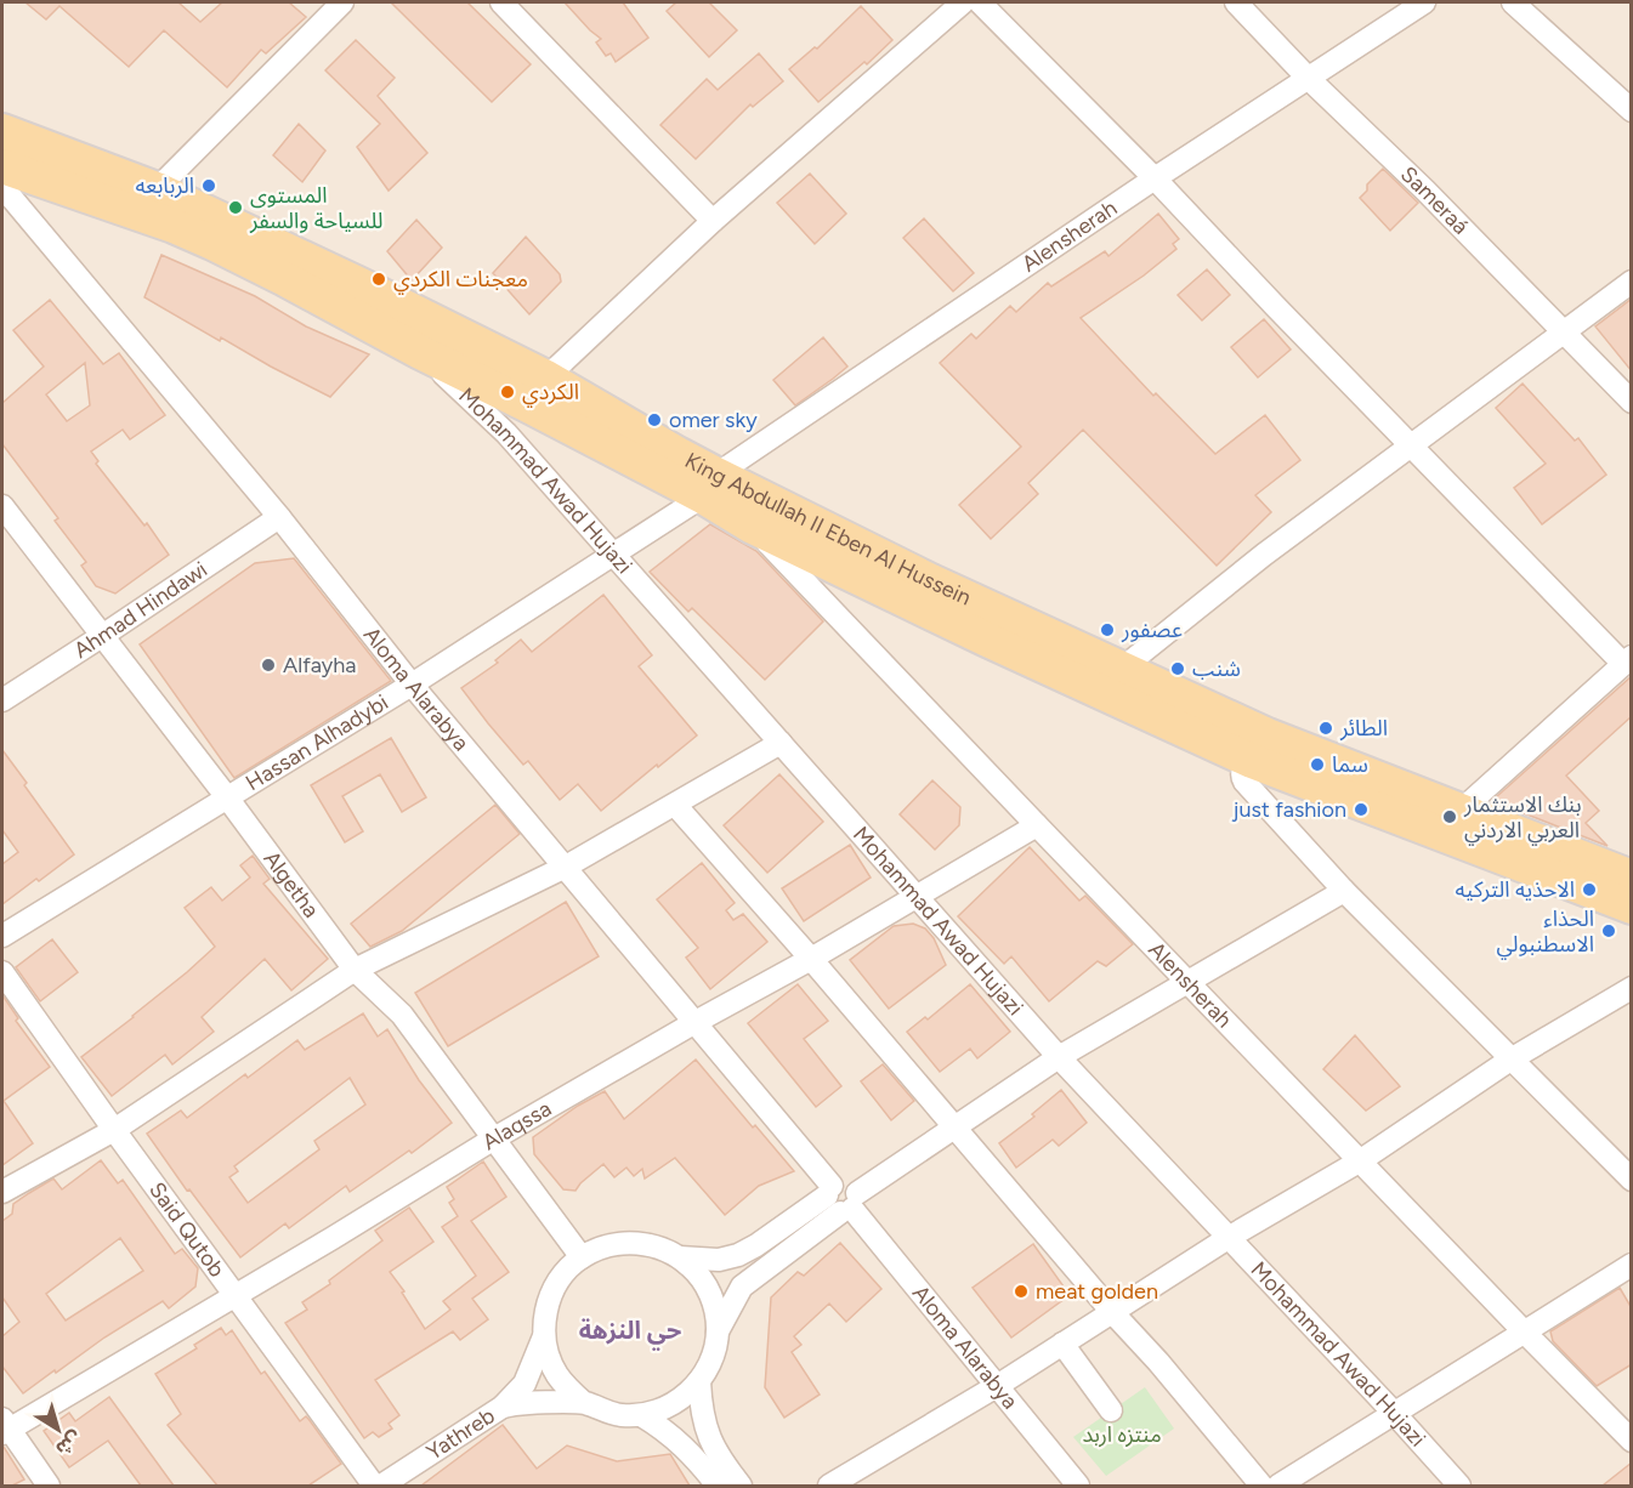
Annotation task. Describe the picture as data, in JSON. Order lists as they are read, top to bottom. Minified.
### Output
{"streets":{"main road":["King Abdullah II Eben Al Hussein"],"street":["Sameraá","Alensherah","Mohammad Awad Hujazi","Ahmad Hindawi","Aloma Alarabya","Hassan Alhadybi","Algetha","Alaqssa","Said Qutob","Yathreb"]},"crossings":[["Sameraá","Alensherah"],["Alensherah","King Abdullah II Eben Al Hussein"],["Alensherah","Hassan Alhadybi"],["Alensherah","Alaqssa"],["Mohammad Awad Hujazi","King Abdullah II Eben Al Hussein"],["Mohammad Awad Hujazi","Hassan Alhadybi"],["Mohammad Awad Hujazi","Alaqssa"],["King Abdullah II Eben Al Hussein","Hassan Alhadybi"],["Ahmad Hindawi","Aloma Alarabya"],["Ahmad Hindawi","Algetha"],["Aloma Alarabya","Hassan Alhadybi"],["Aloma Alarabya","Alaqssa"],["Hassan Alhadybi","Algetha"],["Algetha","Alaqssa"],["Alaqssa","Said Qutob"]],"districts":["حي النزهة"],"parks":["منتزه اربد"],"places":["الربابعه","المستوى للسياحة والسفر","معجنات الكردي","الكردي","omer sky","عصفور","Alfayha","شنب","الطائر","سما","just fashion","بنك الاستثمار العربي الاردني","الاحذيه التركيه","الحذاء الاسطنبولي","meat golden"],"north":"bottom right"}
